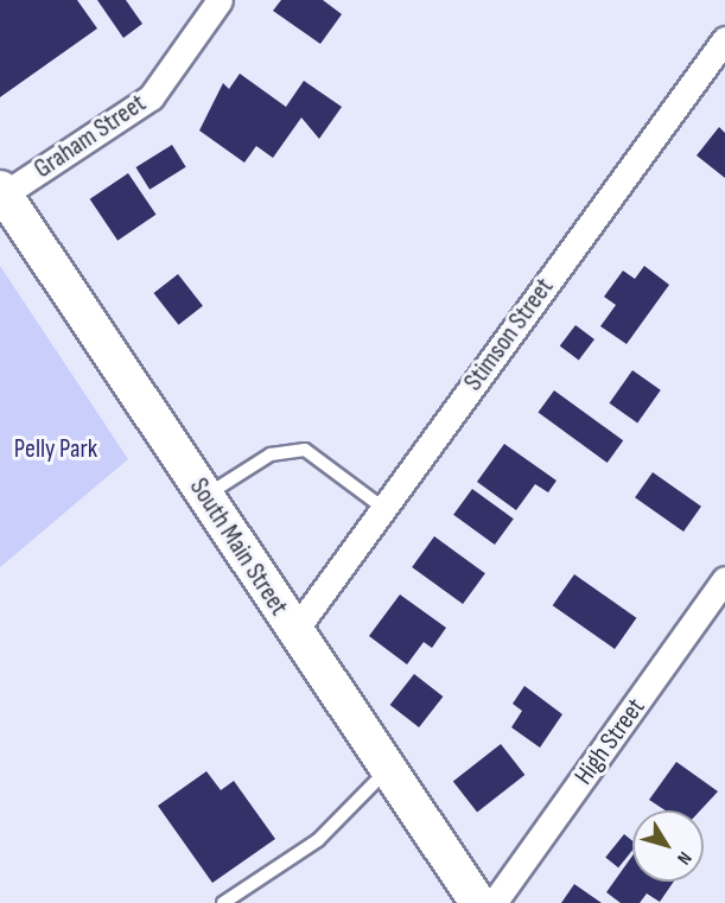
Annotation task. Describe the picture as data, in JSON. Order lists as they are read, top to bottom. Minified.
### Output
{"streets":{"main road":["South Main Street"],"street":["Graham Street","Stimson Street","High Street"]},"crossings":[["Graham Street","South Main Street"],["Stimson Street","South Main Street"]],"parks":["Pelly Park"],"north":"bottom right"}
